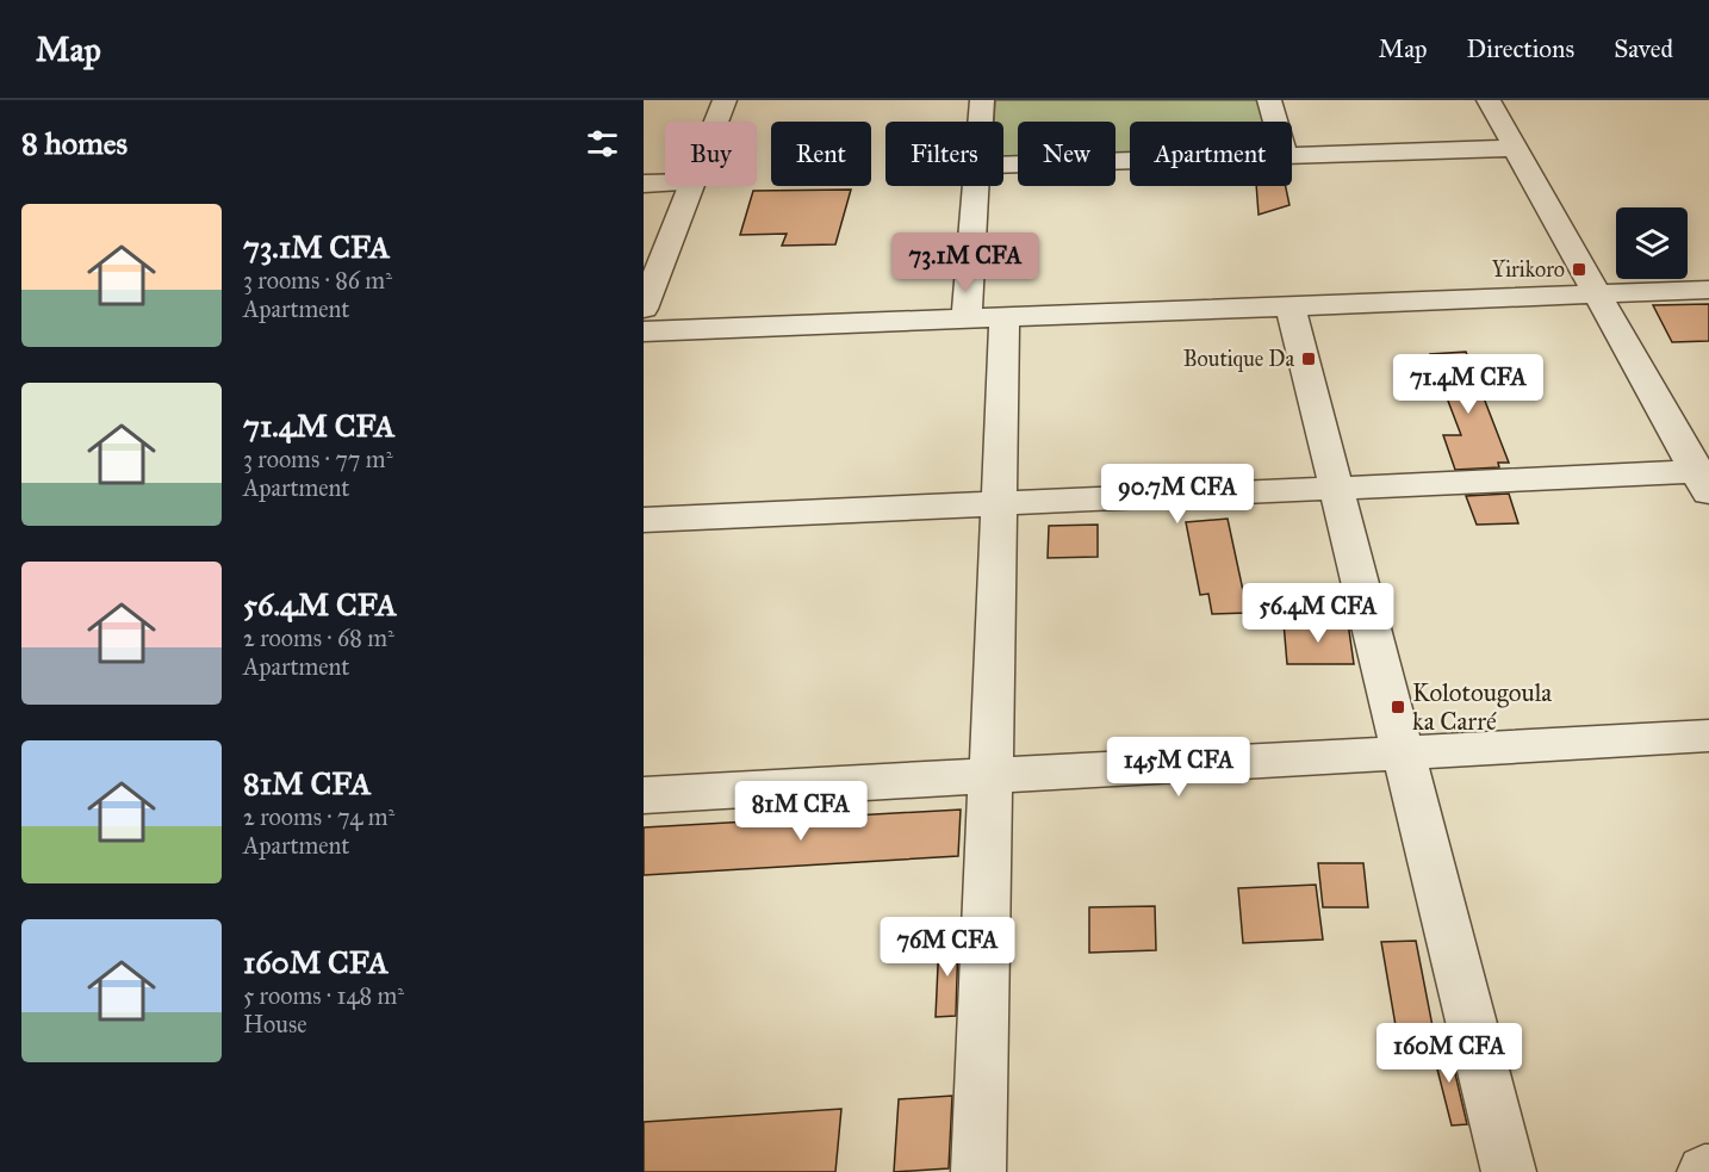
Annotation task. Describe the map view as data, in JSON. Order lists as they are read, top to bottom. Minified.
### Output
{"places":{"transit":["Yirikoro","Boutique Da","Kolotougoula ka Carré"]},"page":{"header":"Map","nav":["Map","Directions","Saved"],"heading":"8 homes","chip":["Buy","Rent","Filters","New","Apartment"],"list":[{"name":"73.1M CFA","note":"3 rooms · 86 m² · Apartment"},{"name":"71.4M CFA","note":"3 rooms · 77 m² · Apartment"},{"name":"56.4M CFA","note":"2 rooms · 68 m² · Apartment"},{"name":"81M CFA","note":"2 rooms · 74 m² · Apartment"},{"name":"160M CFA","note":"5 rooms · 148 m² · House"}],"price":["73.1M CFA","71.4M CFA","90.7M CFA","56.4M CFA","145M CFA","81M CFA","76M CFA","160M CFA"]}}
